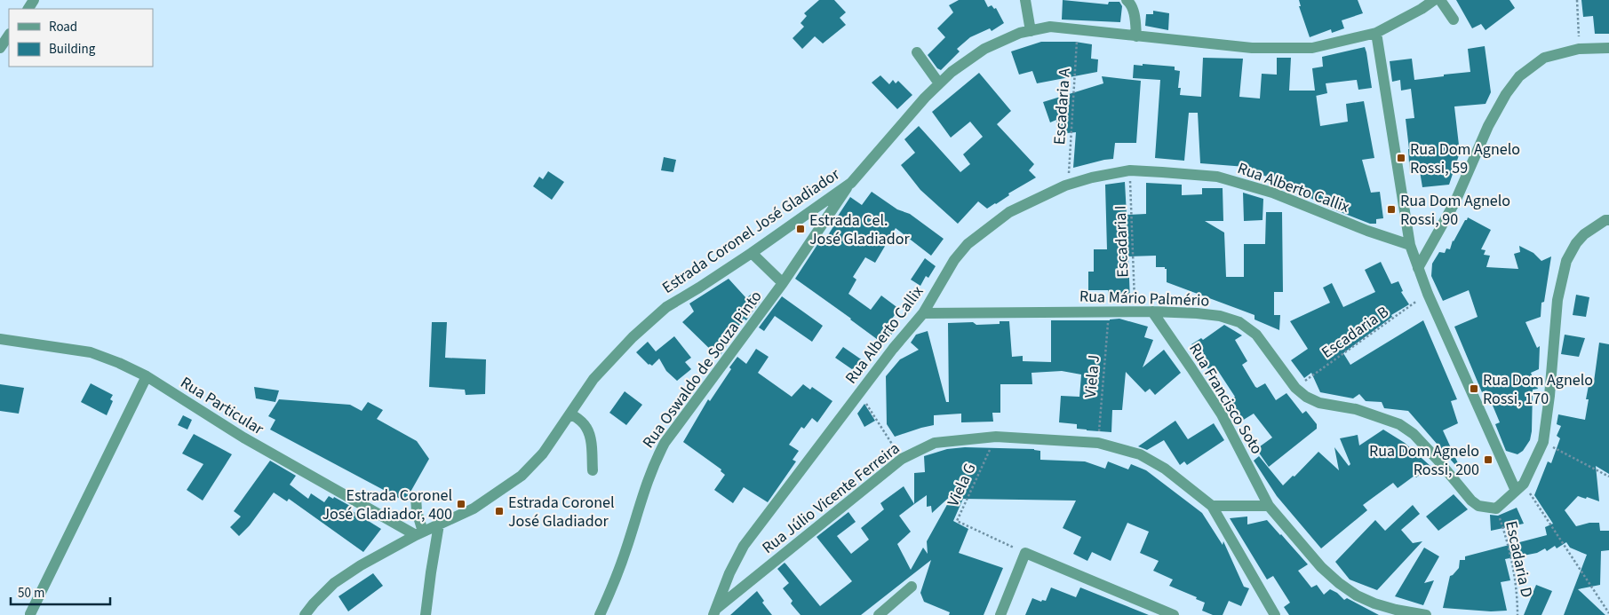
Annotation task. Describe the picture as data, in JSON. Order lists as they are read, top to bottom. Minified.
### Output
{"streets":{"street":["Rua Alberto Callix","Estrada Coronel José Gladiador","Rua Mário Palmério","Rua Oswaldo de Souza Pinto","Rua Francisco Soto","Rua Particular","Rua Júlio Vicente Ferreira"],"path":["Escadaria A","Escadaria I","Escadaria B","Viela J","Viela G","Escadaria D"]},"crossings":[["Escadaria A","Rua Alberto Callix"],["Escadaria A","Estrada Coronel José Gladiador"],["Rua Alberto Callix","Escadaria I"],["Rua Alberto Callix","Rua Mário Palmério"],["Rua Alberto Callix","Rua Júlio Vicente Ferreira"],["Estrada Coronel José Gladiador","Rua Oswaldo de Souza Pinto"],["Estrada Coronel José Gladiador","Rua Particular"],["Escadaria I","Rua Mário Palmério"],["Rua Mário Palmério","Escadaria B"],["Rua Mário Palmério","Viela J"],["Rua Mário Palmério","Rua Francisco Soto"],["Rua Mário Palmério","Escadaria D"],["Viela J","Rua Júlio Vicente Ferreira"],["Viela G","Rua Júlio Vicente Ferreira"]],"places":{"transit":["Rua Dom Agnelo Rossi, 59","Rua Dom Agnelo Rossi, 90","Estrada Cel. José Gladiador","Rua Dom Agnelo Rossi, 170","Rua Dom Agnelo Rossi, 200","Estrada Coronel José Gladiador, 400","Estrada Coronel José Gladiador"]},"legend":["Road","Building"],"scale_bar":"50 m"}
